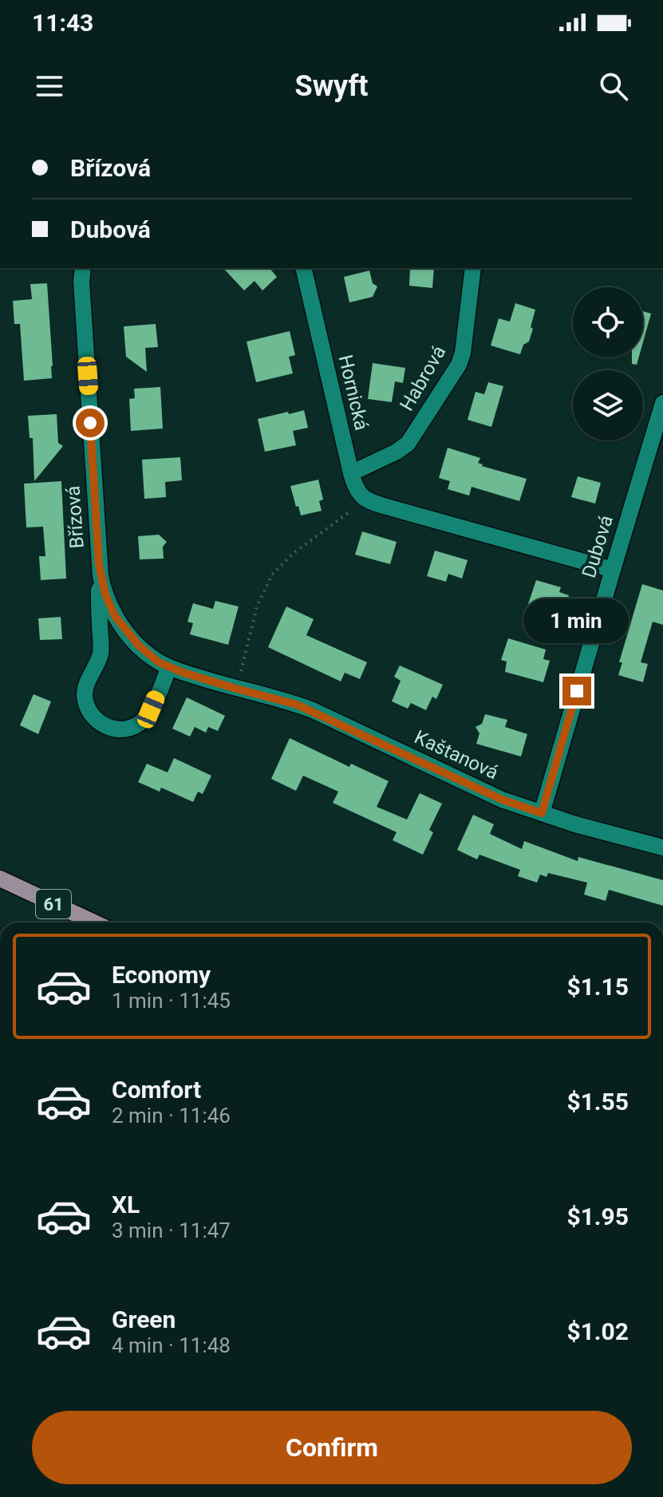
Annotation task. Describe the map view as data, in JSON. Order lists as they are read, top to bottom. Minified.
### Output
{"streets":{"main road":["61"],"street":["Habrová","Hornická","Břízová","Dubová","Kaštanová"]},"crossings":[["Habrová","Hornická"],["Břízová","Kaštanová"],["Dubová","Kaštanová"]],"page":{"status":"11:43","header":"Swyft","banner":["Břízová","Dubová"],"bubble":"1 min","list":[{"name":"Economy","note":"1 min · 11:45","value":"$1.15"},{"name":"Comfort","note":"2 min · 11:46","value":"$1.55"},{"name":"XL","note":"3 min · 11:47","value":"$1.95"},{"name":"Green","note":"4 min · 11:48","value":"$1.02"}],"buttons":"Confirm"}}
